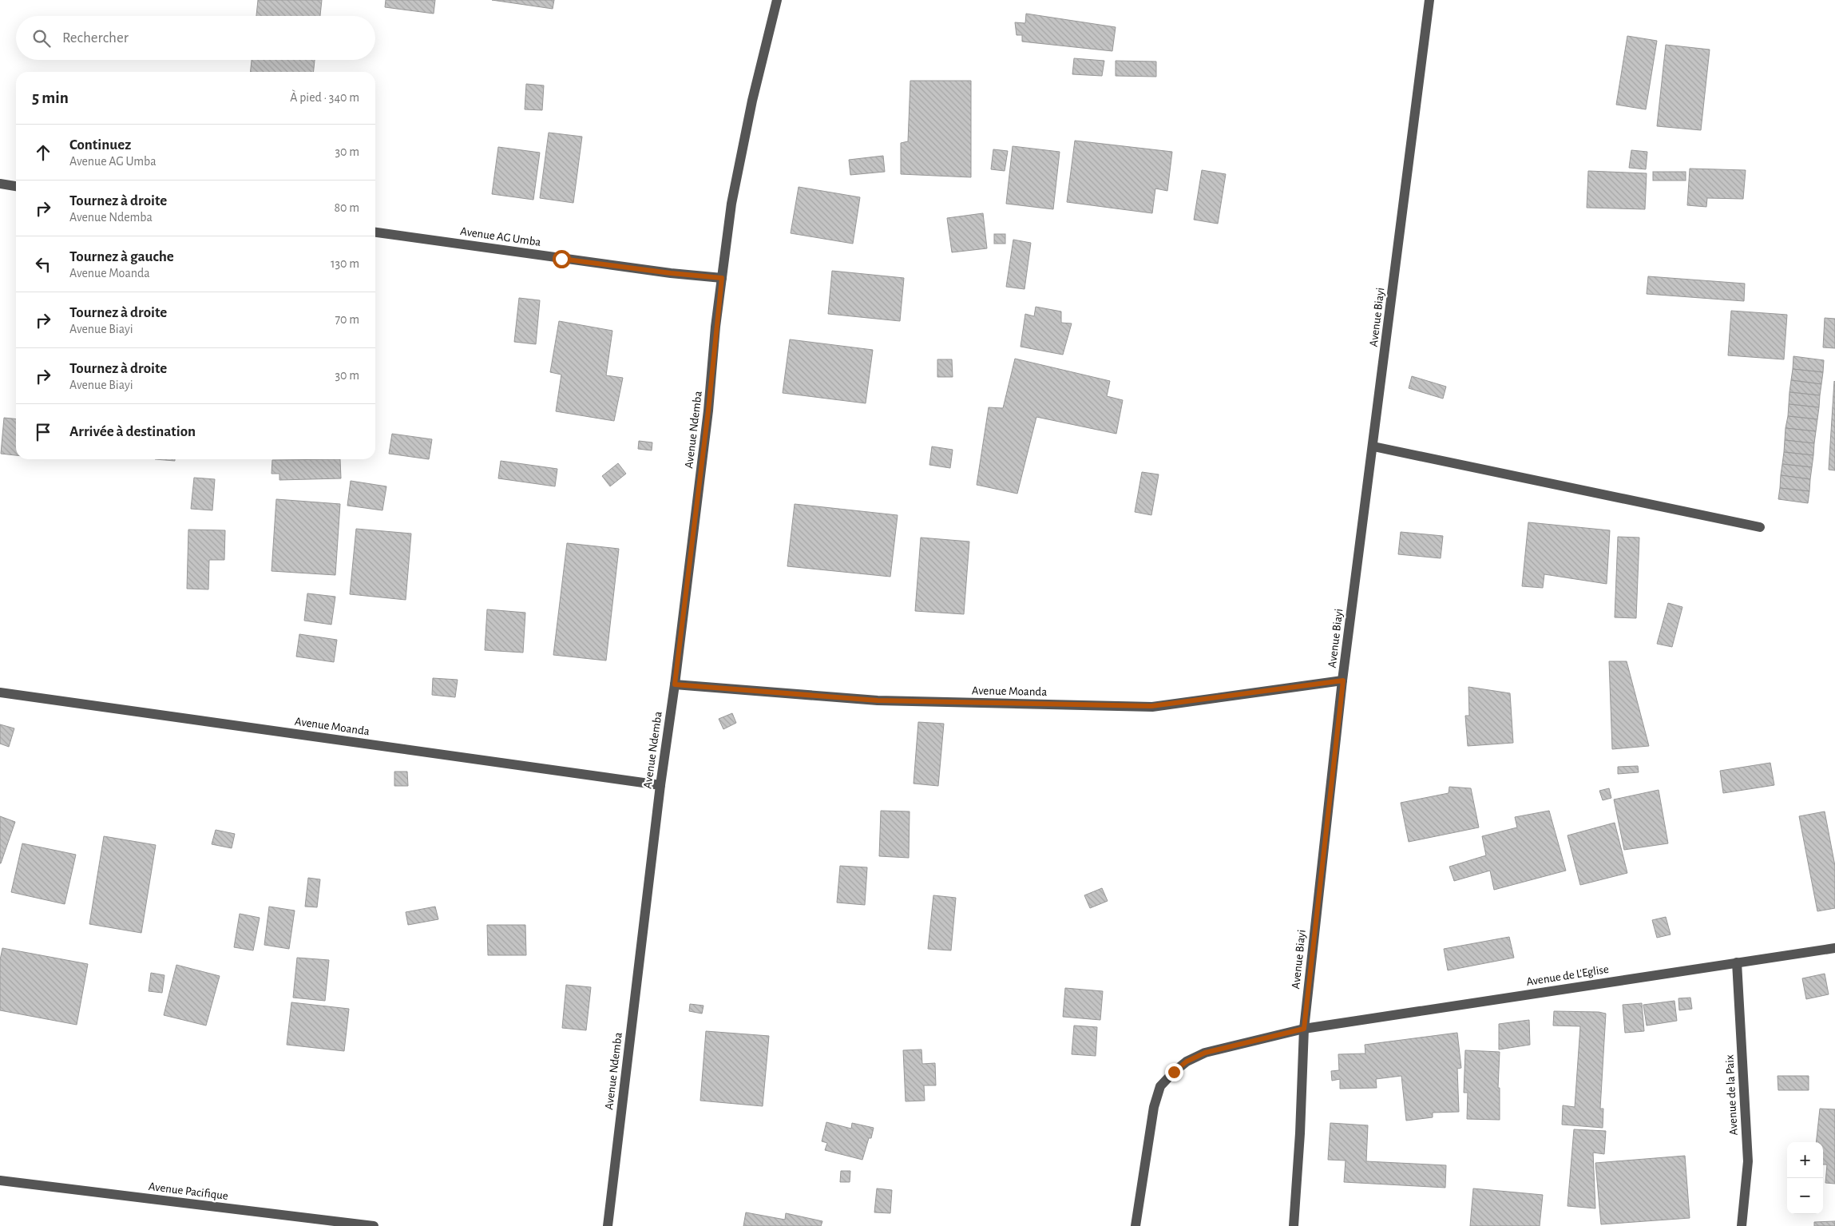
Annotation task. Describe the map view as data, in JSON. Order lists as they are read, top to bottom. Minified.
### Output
{"streets":{"street":["Avenue AG Umba","Avenue Biayi","Avenue Ndemba","Avenue Moanda","Avenue de L'Eglise","Avenue de la Paix","Avenue Pacifique"]},"crossings":[["Avenue AG Umba","Avenue Ndemba"],["Avenue Biayi","Avenue Moanda"],["Avenue Biayi","Avenue de L'Eglise"],["Avenue Ndemba","Avenue Moanda"],["Avenue de L'Eglise","Avenue de la Paix"]],"page":{"search":"Rechercher","heading":["5 min","À pied · 340 m"],"list":[["Continuez","Avenue AG Umba","30 m"],["Tournez à droite","Avenue Ndemba","80 m"],["Tournez à gauche","Avenue Moanda","130 m"],["Tournez à droite","Avenue Biayi","70 m"],["Tournez à droite","Avenue Biayi","30 m"],"Arrivée à destination"],"map_buttons":["+","−"]}}
